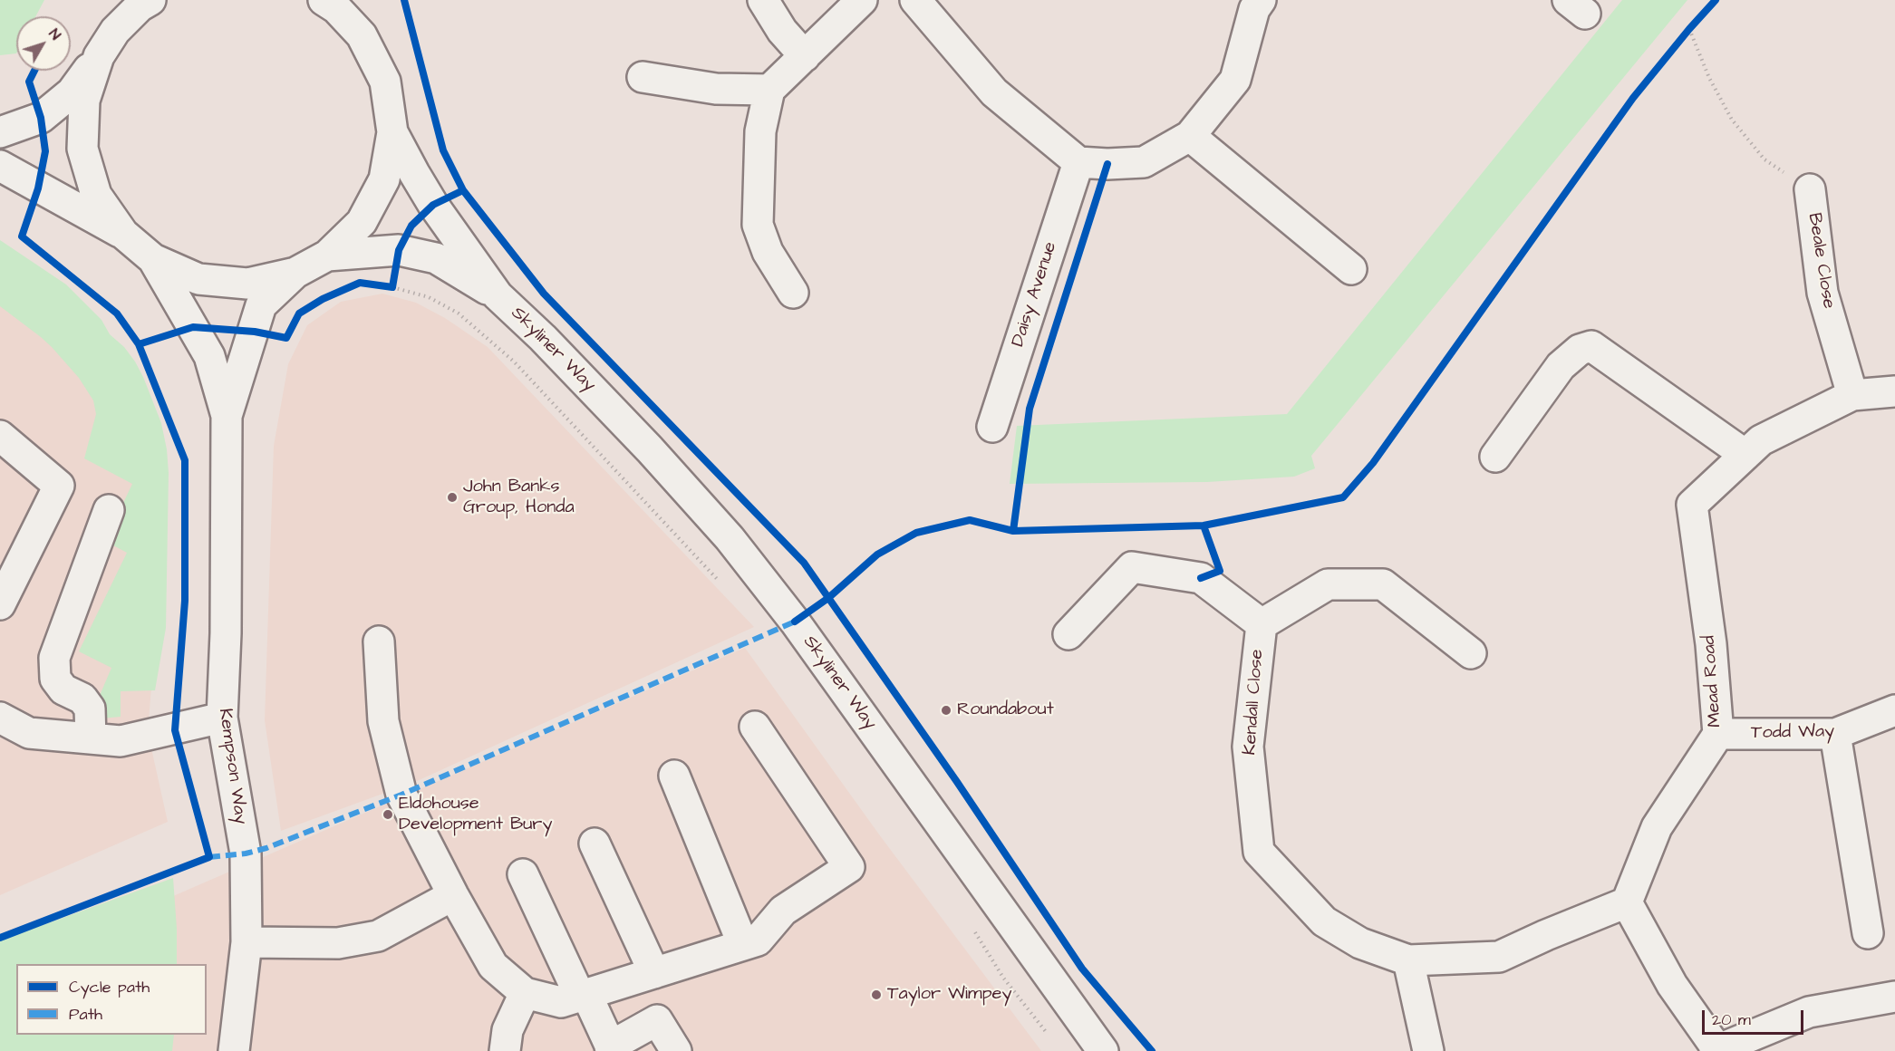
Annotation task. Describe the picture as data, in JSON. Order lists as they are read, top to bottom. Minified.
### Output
{"streets":{"street":["Beale Close","Daisy Avenue","Skyliner Way","Mead Road","Kendall Close","Todd Way","Kempson Way"]},"crossings":[["Beale Close","Mead Road"],["Mead Road","Kendall Close"],["Mead Road","Todd Way"]],"places":["John Banks Group, Honda","Roundabout","Eldohouse Development Bury","Taylor Wimpey"],"legend":["Cycle path","Path"],"scale_bar":"20 m","north":"top right"}
